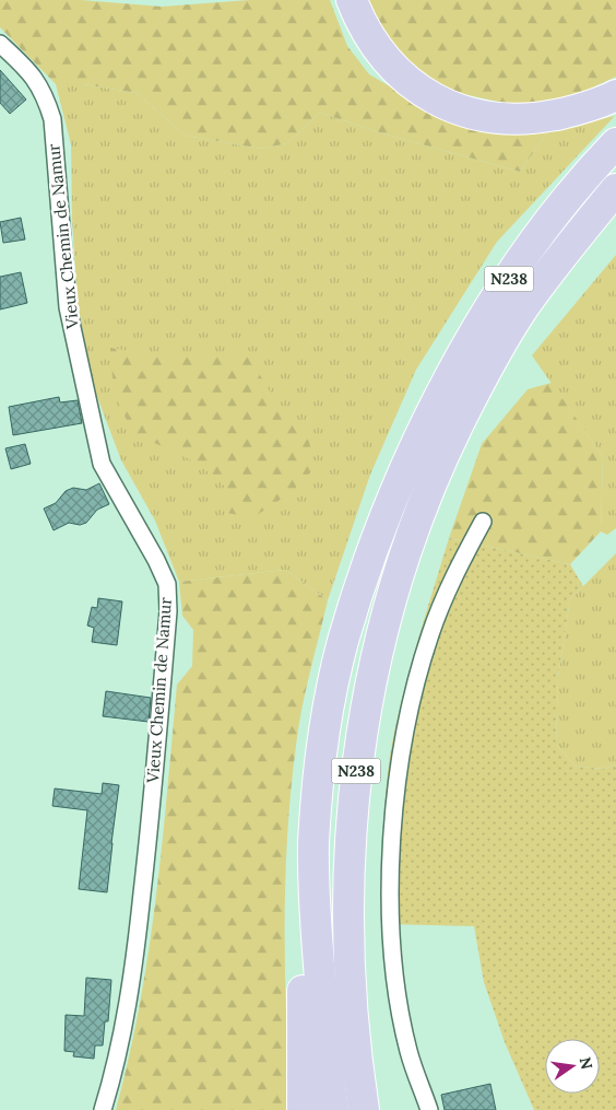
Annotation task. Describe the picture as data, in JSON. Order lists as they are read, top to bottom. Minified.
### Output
{"streets":{"highway":["N238"],"street":["Vieux Chemin de Namur"]},"north":"right"}
